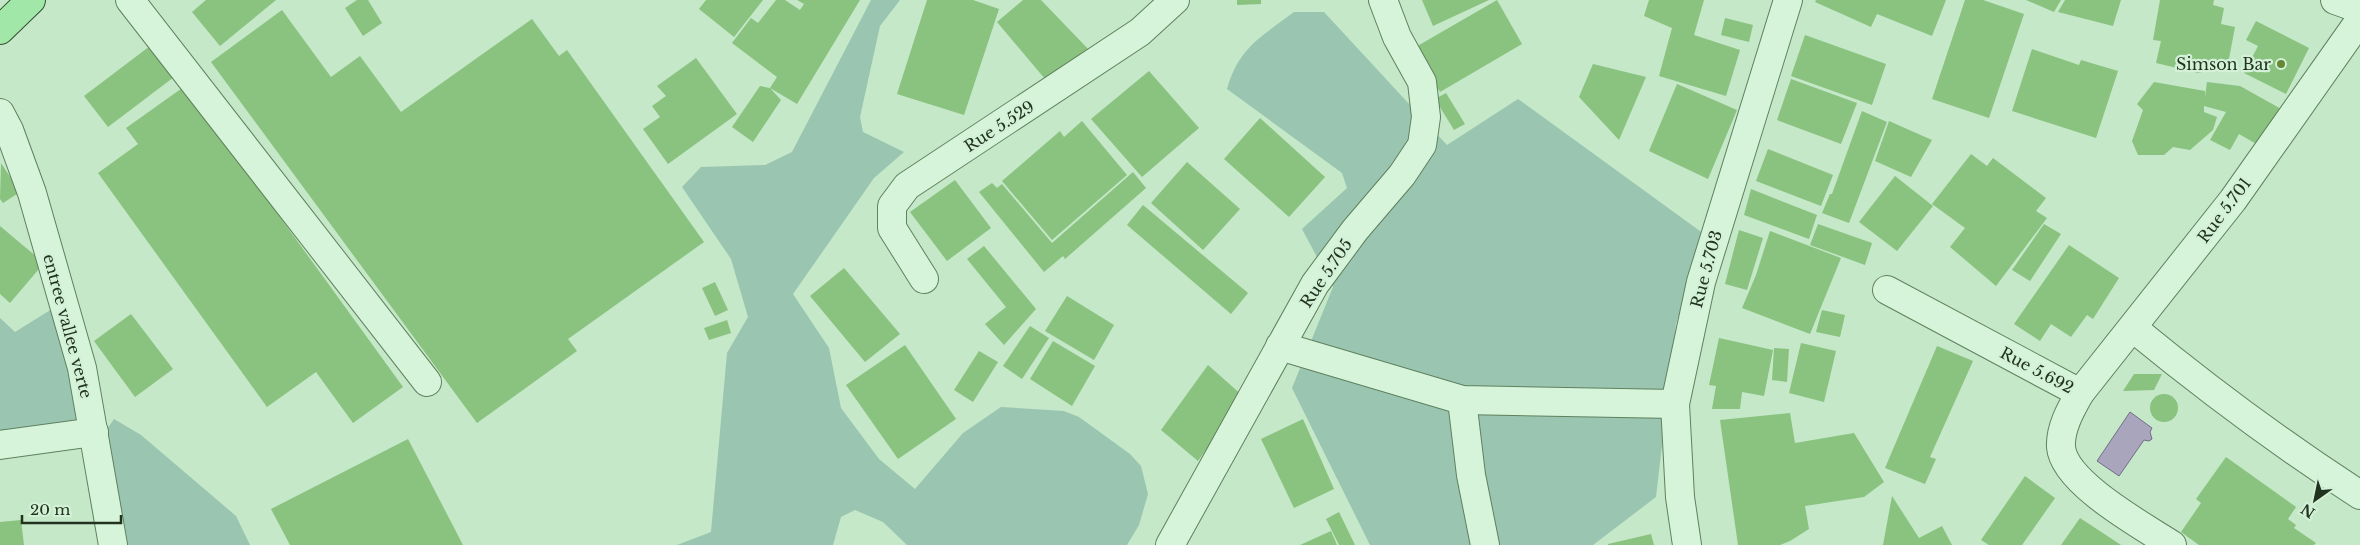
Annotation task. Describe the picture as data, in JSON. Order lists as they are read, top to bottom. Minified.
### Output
{"streets":{"street":["Rue 5.529","Rue 5.701","Rue 5.703","Rue 5.705","entree vallee verte","Rue 5.692"]},"crossings":[["Rue 5.701","Rue 5.692"]],"places":["Simson Bar"],"scale_bar":"20 m","north":"bottom left"}
